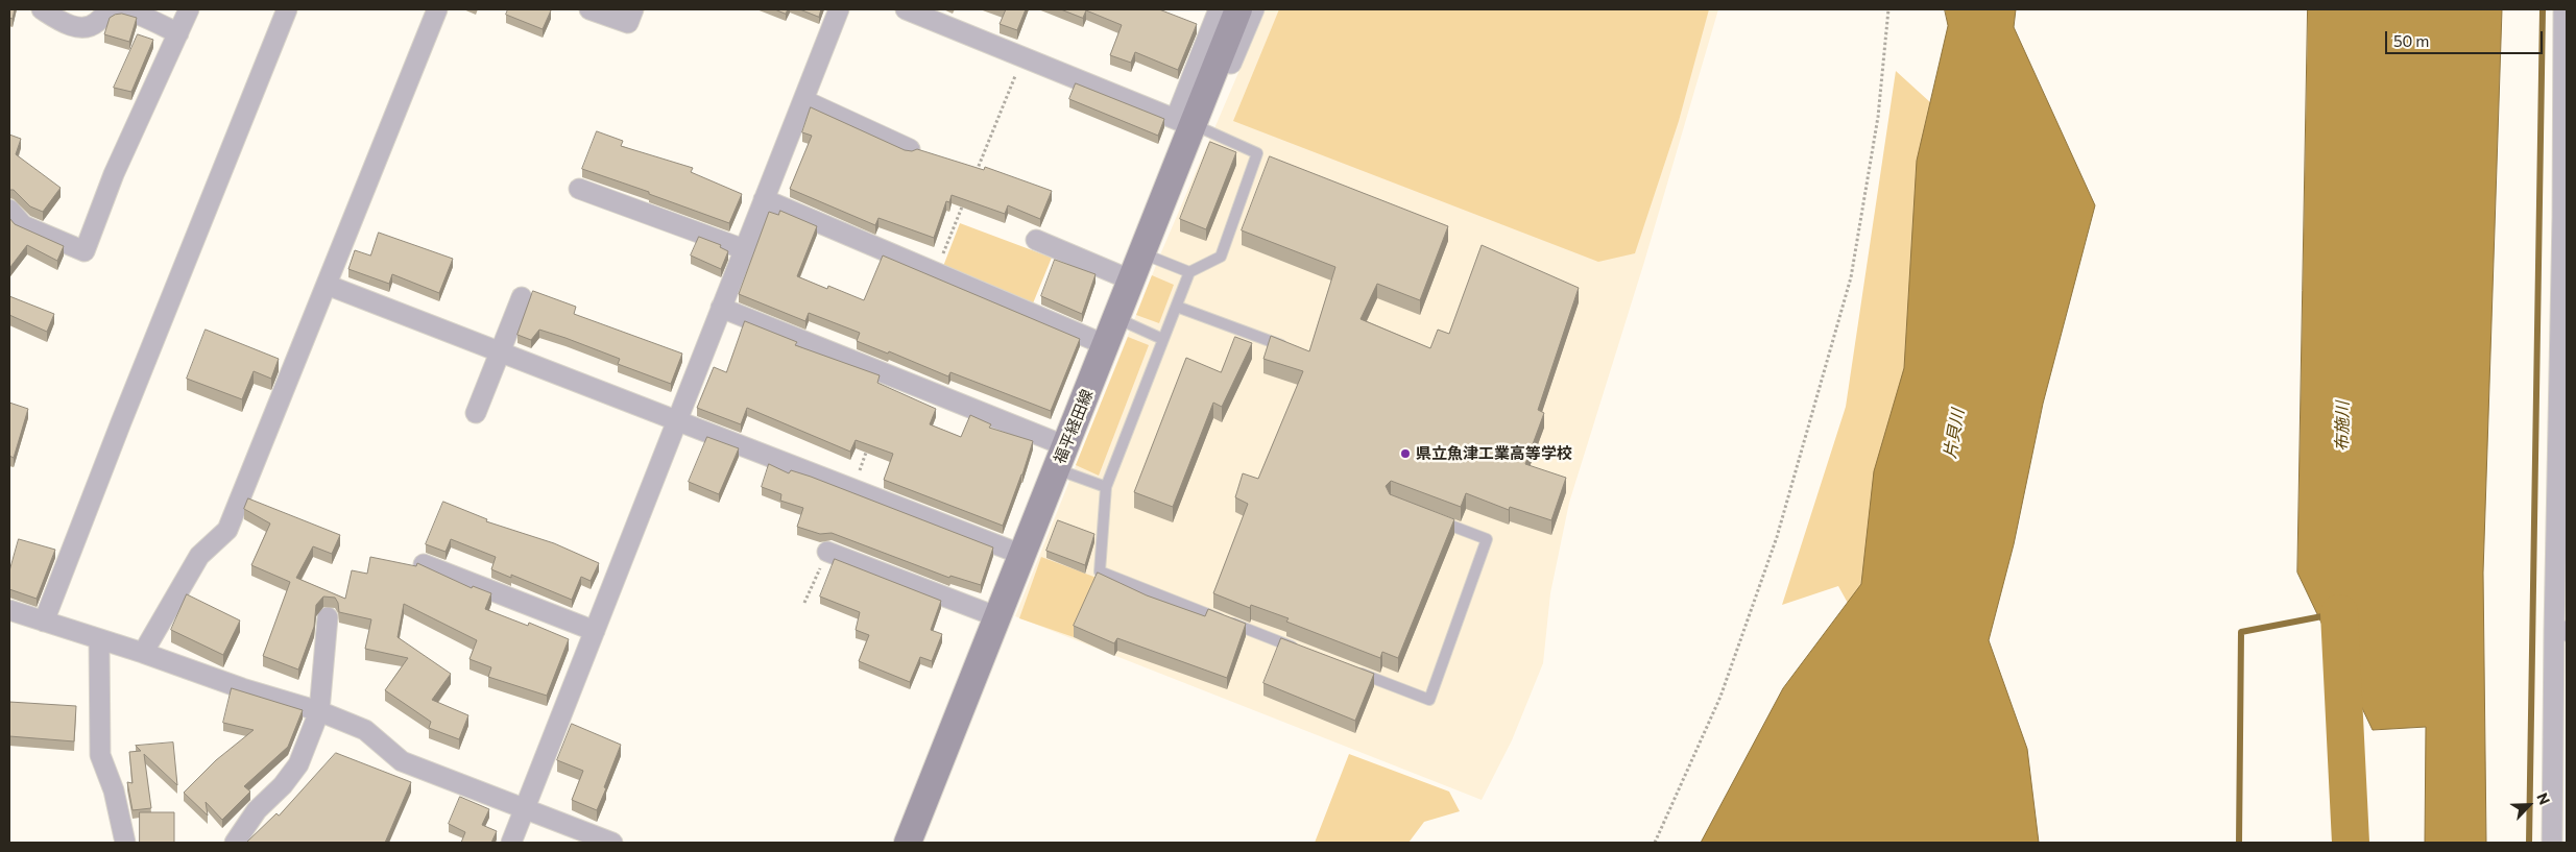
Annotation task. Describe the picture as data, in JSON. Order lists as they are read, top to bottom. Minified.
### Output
{"streets":{"main road":["福平経田線"]},"water":["布施川","片貝川"],"places":["県立魚津工業高等学校"],"scale_bar":"50 m","north":"top right"}
